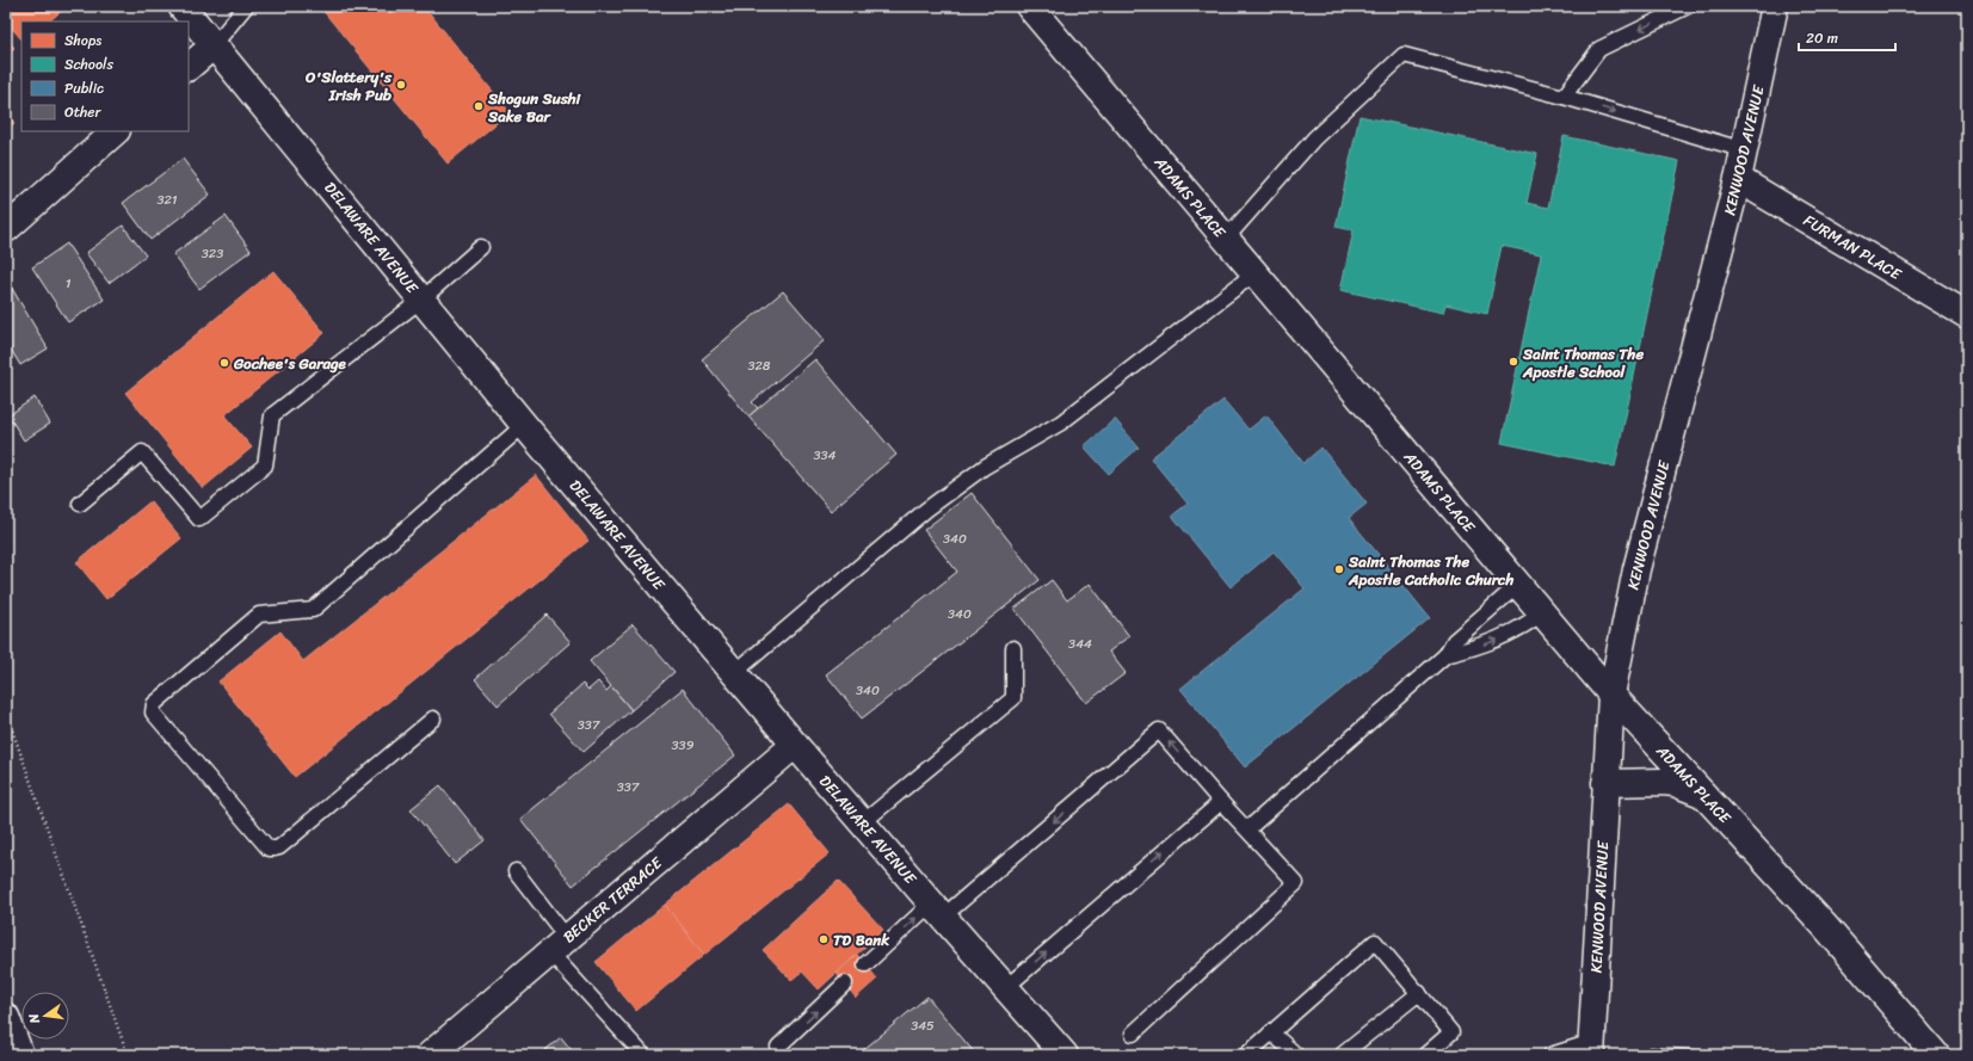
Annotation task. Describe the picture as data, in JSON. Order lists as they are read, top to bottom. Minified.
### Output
{"streets":{"street":["KENWOOD AVENUE","ADAMS PLACE","DELAWARE AVENUE","FURMAN PLACE","BECKER TERRACE"]},"crossings":[["KENWOOD AVENUE","ADAMS PLACE"],["KENWOOD AVENUE","FURMAN PLACE"],["DELAWARE AVENUE","BECKER TERRACE"]],"places":["O'Slattery's Irish Pub","Shogun Sushi Sake Bar","Saint Thomas The Apostle School","Gochee's Garage","Saint Thomas The Apostle Catholic Church","TD Bank"],"house_numbers":["321","323","1","328","334","340","340","344","340","337","339","337","345"],"legend":["Shops","Schools","Public","Other"],"scale_bar":"20 m","north":"left"}
